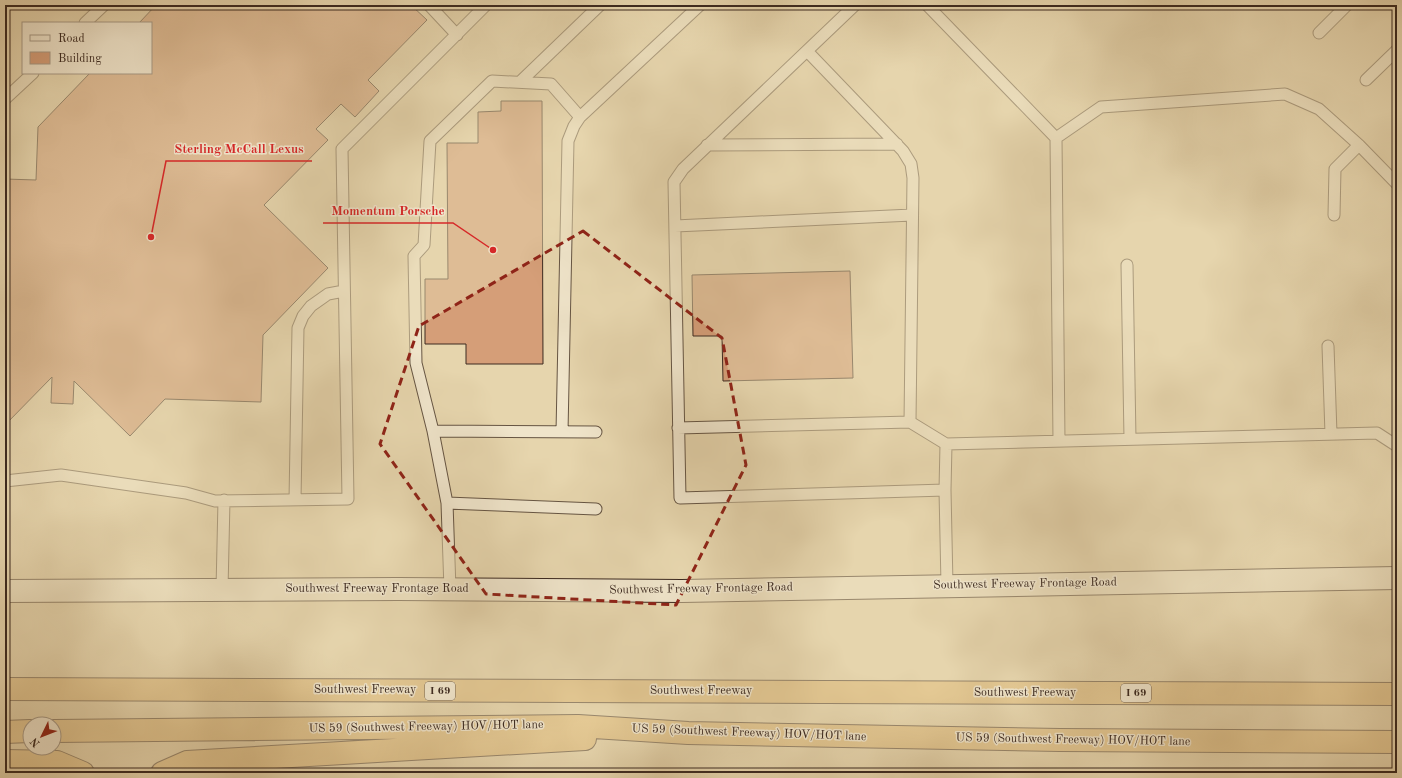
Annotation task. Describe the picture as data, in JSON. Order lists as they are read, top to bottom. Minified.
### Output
{"streets":{"highway":["Southwest Freeway","I 69","US 59 (Southwest Freeway) HOV/HOT lane"],"main road":["Southwest Freeway Frontage Road"]},"places":["Sterling McCall Lexus","Momentum Porsche"],"legend":["Road","Building"],"north":"bottom left"}
